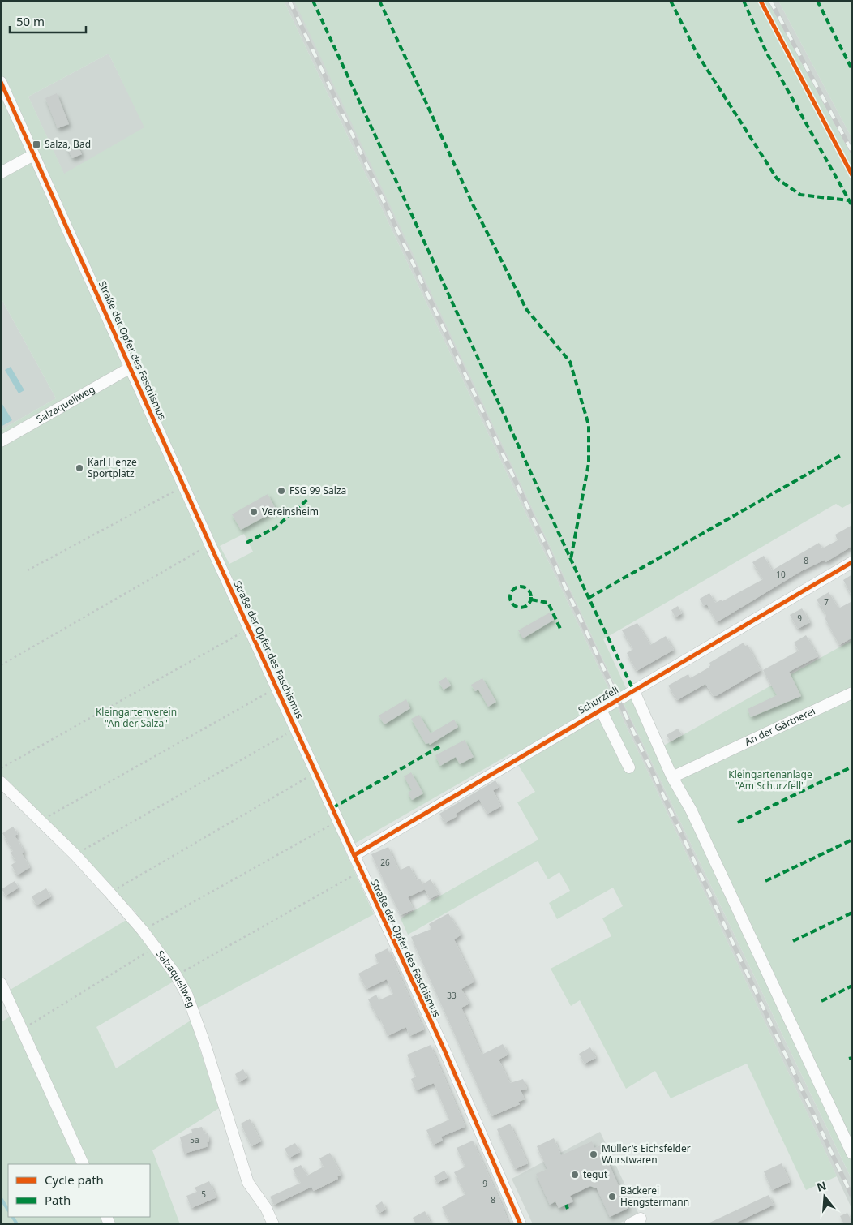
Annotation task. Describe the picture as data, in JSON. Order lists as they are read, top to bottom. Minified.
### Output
{"streets":{"street":["Straße der Opfer des Faschismus","Salzaquellweg","Schurzfell","An der Gärtnerei"]},"crossings":[["Straße der Opfer des Faschismus","Salzaquellweg"],["Straße der Opfer des Faschismus","Schurzfell"]],"parks":["Kleingartenverein \"An der Salza\"","Kleingartenanlage \"Am Schurzfell\""],"places":{"transit":["Salza, Bad"],"other":["Karl Henze Sportplatz","FSG 99 Salza","Vereinsheim","Müller's Eichsfelder Wurstwaren","tegut","Bäckerei Hengstermann"]},"house_numbers":["8","10","7","9","26","33","5a","9","5","8"],"legend":["Cycle path","Path"],"scale_bar":"50 m","north":"top"}
